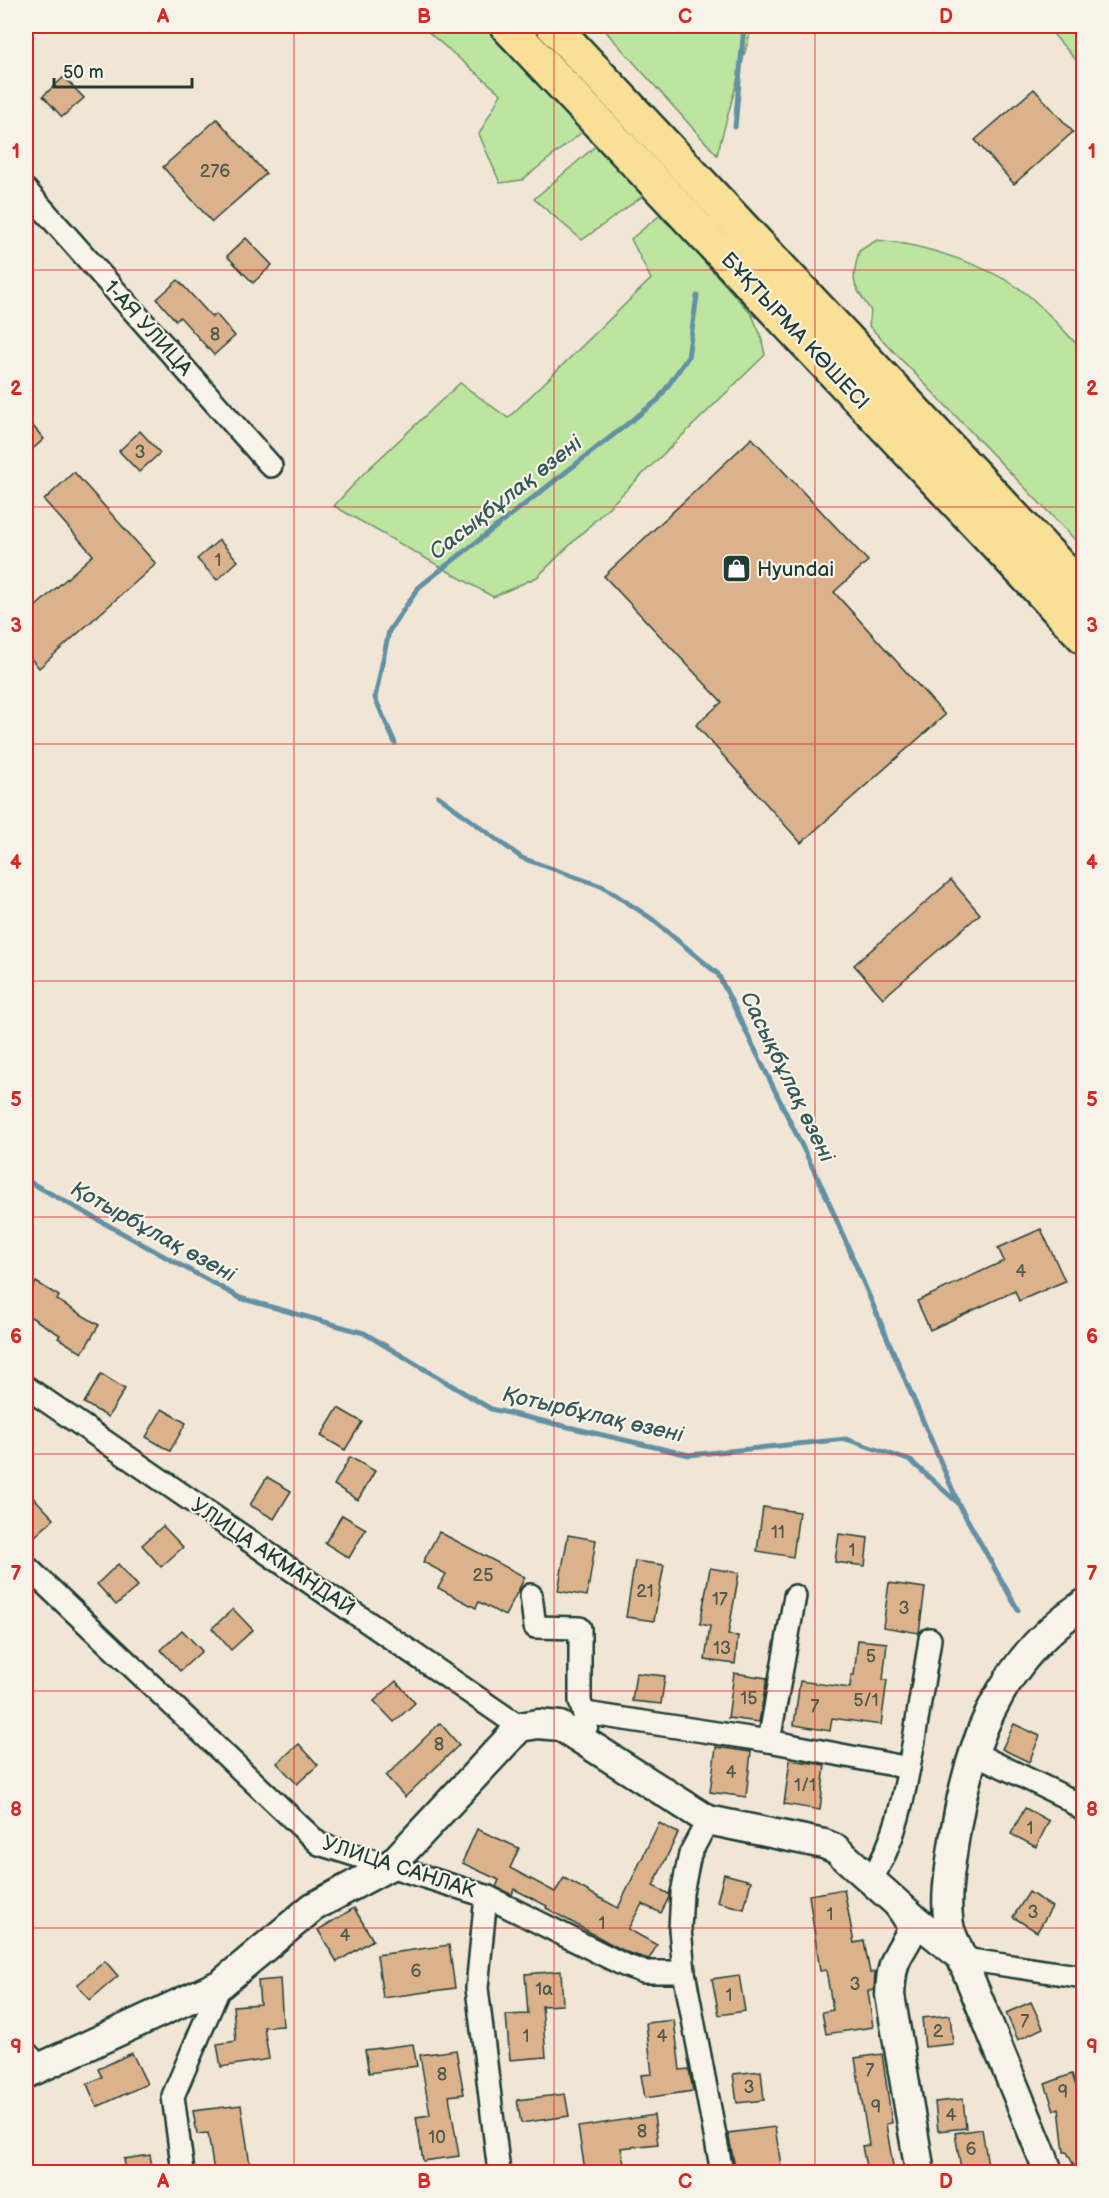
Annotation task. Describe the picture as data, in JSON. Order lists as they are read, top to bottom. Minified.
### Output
{"streets":{"main road":["БҰҚТЫРМА КӨШЕСІ"],"street":["1-АЯ УЛИЦА","УЛИЦА АКМАНДАЙ","УЛИЦА САНЛАК"]},"water":["Сасықбұлақ өзені","Қотырбұлақ өзені"],"places":{"shop":["Hyundai"]},"house_numbers":["276","8","3","1","4","11","1","25","21","17","3","13","5","15","5/1","7","8","4","1/1","1","3","1","1","4","6","3","1а","1","7","2","1","4","7","8","3","9","9","4","8","10","6"],"scale_bar":"50 m","grid":{"columns":["A","B","C","D"],"rows":["1","2","3","4","5","6","7","8","9"]}}
